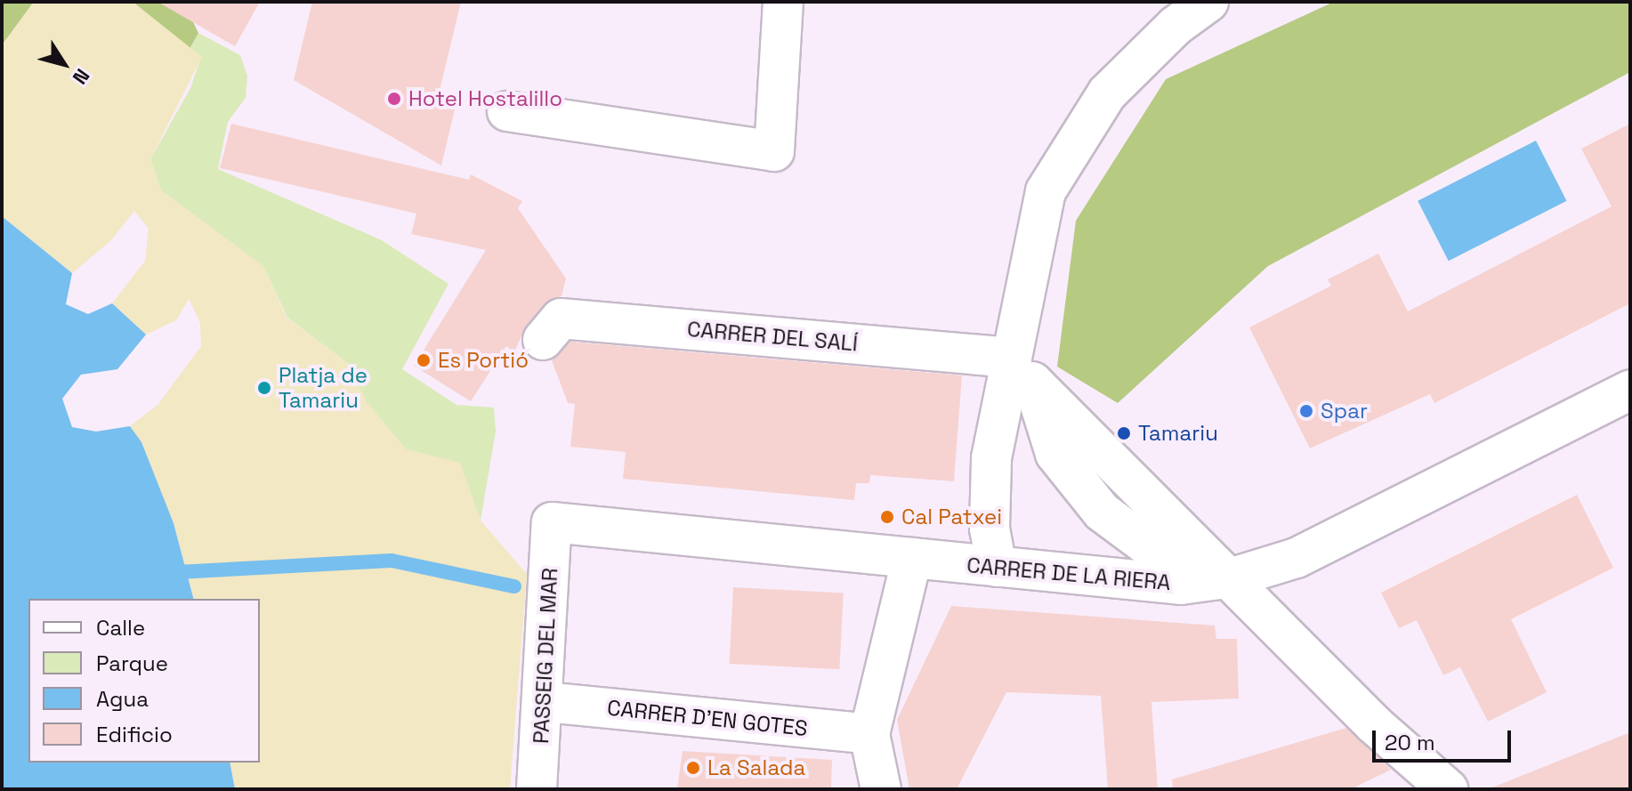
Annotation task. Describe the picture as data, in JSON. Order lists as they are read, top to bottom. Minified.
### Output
{"streets":{"street":["CARRER DEL SALÍ","CARRER DE LA RIERA","PASSEIG DEL MAR","CARRER D'EN GOTES"]},"crossings":[["CARRER DE LA RIERA","PASSEIG DEL MAR"],["PASSEIG DEL MAR","CARRER D'EN GOTES"]],"places":["Hotel Hostalillo","Es Portió","Platja de Tamariu","Spar","Tamariu","Cal Patxei","La Salada"],"legend":["Calle","Parque","Agua","Edificio"],"scale_bar":"20 m","north":"bottom right"}
